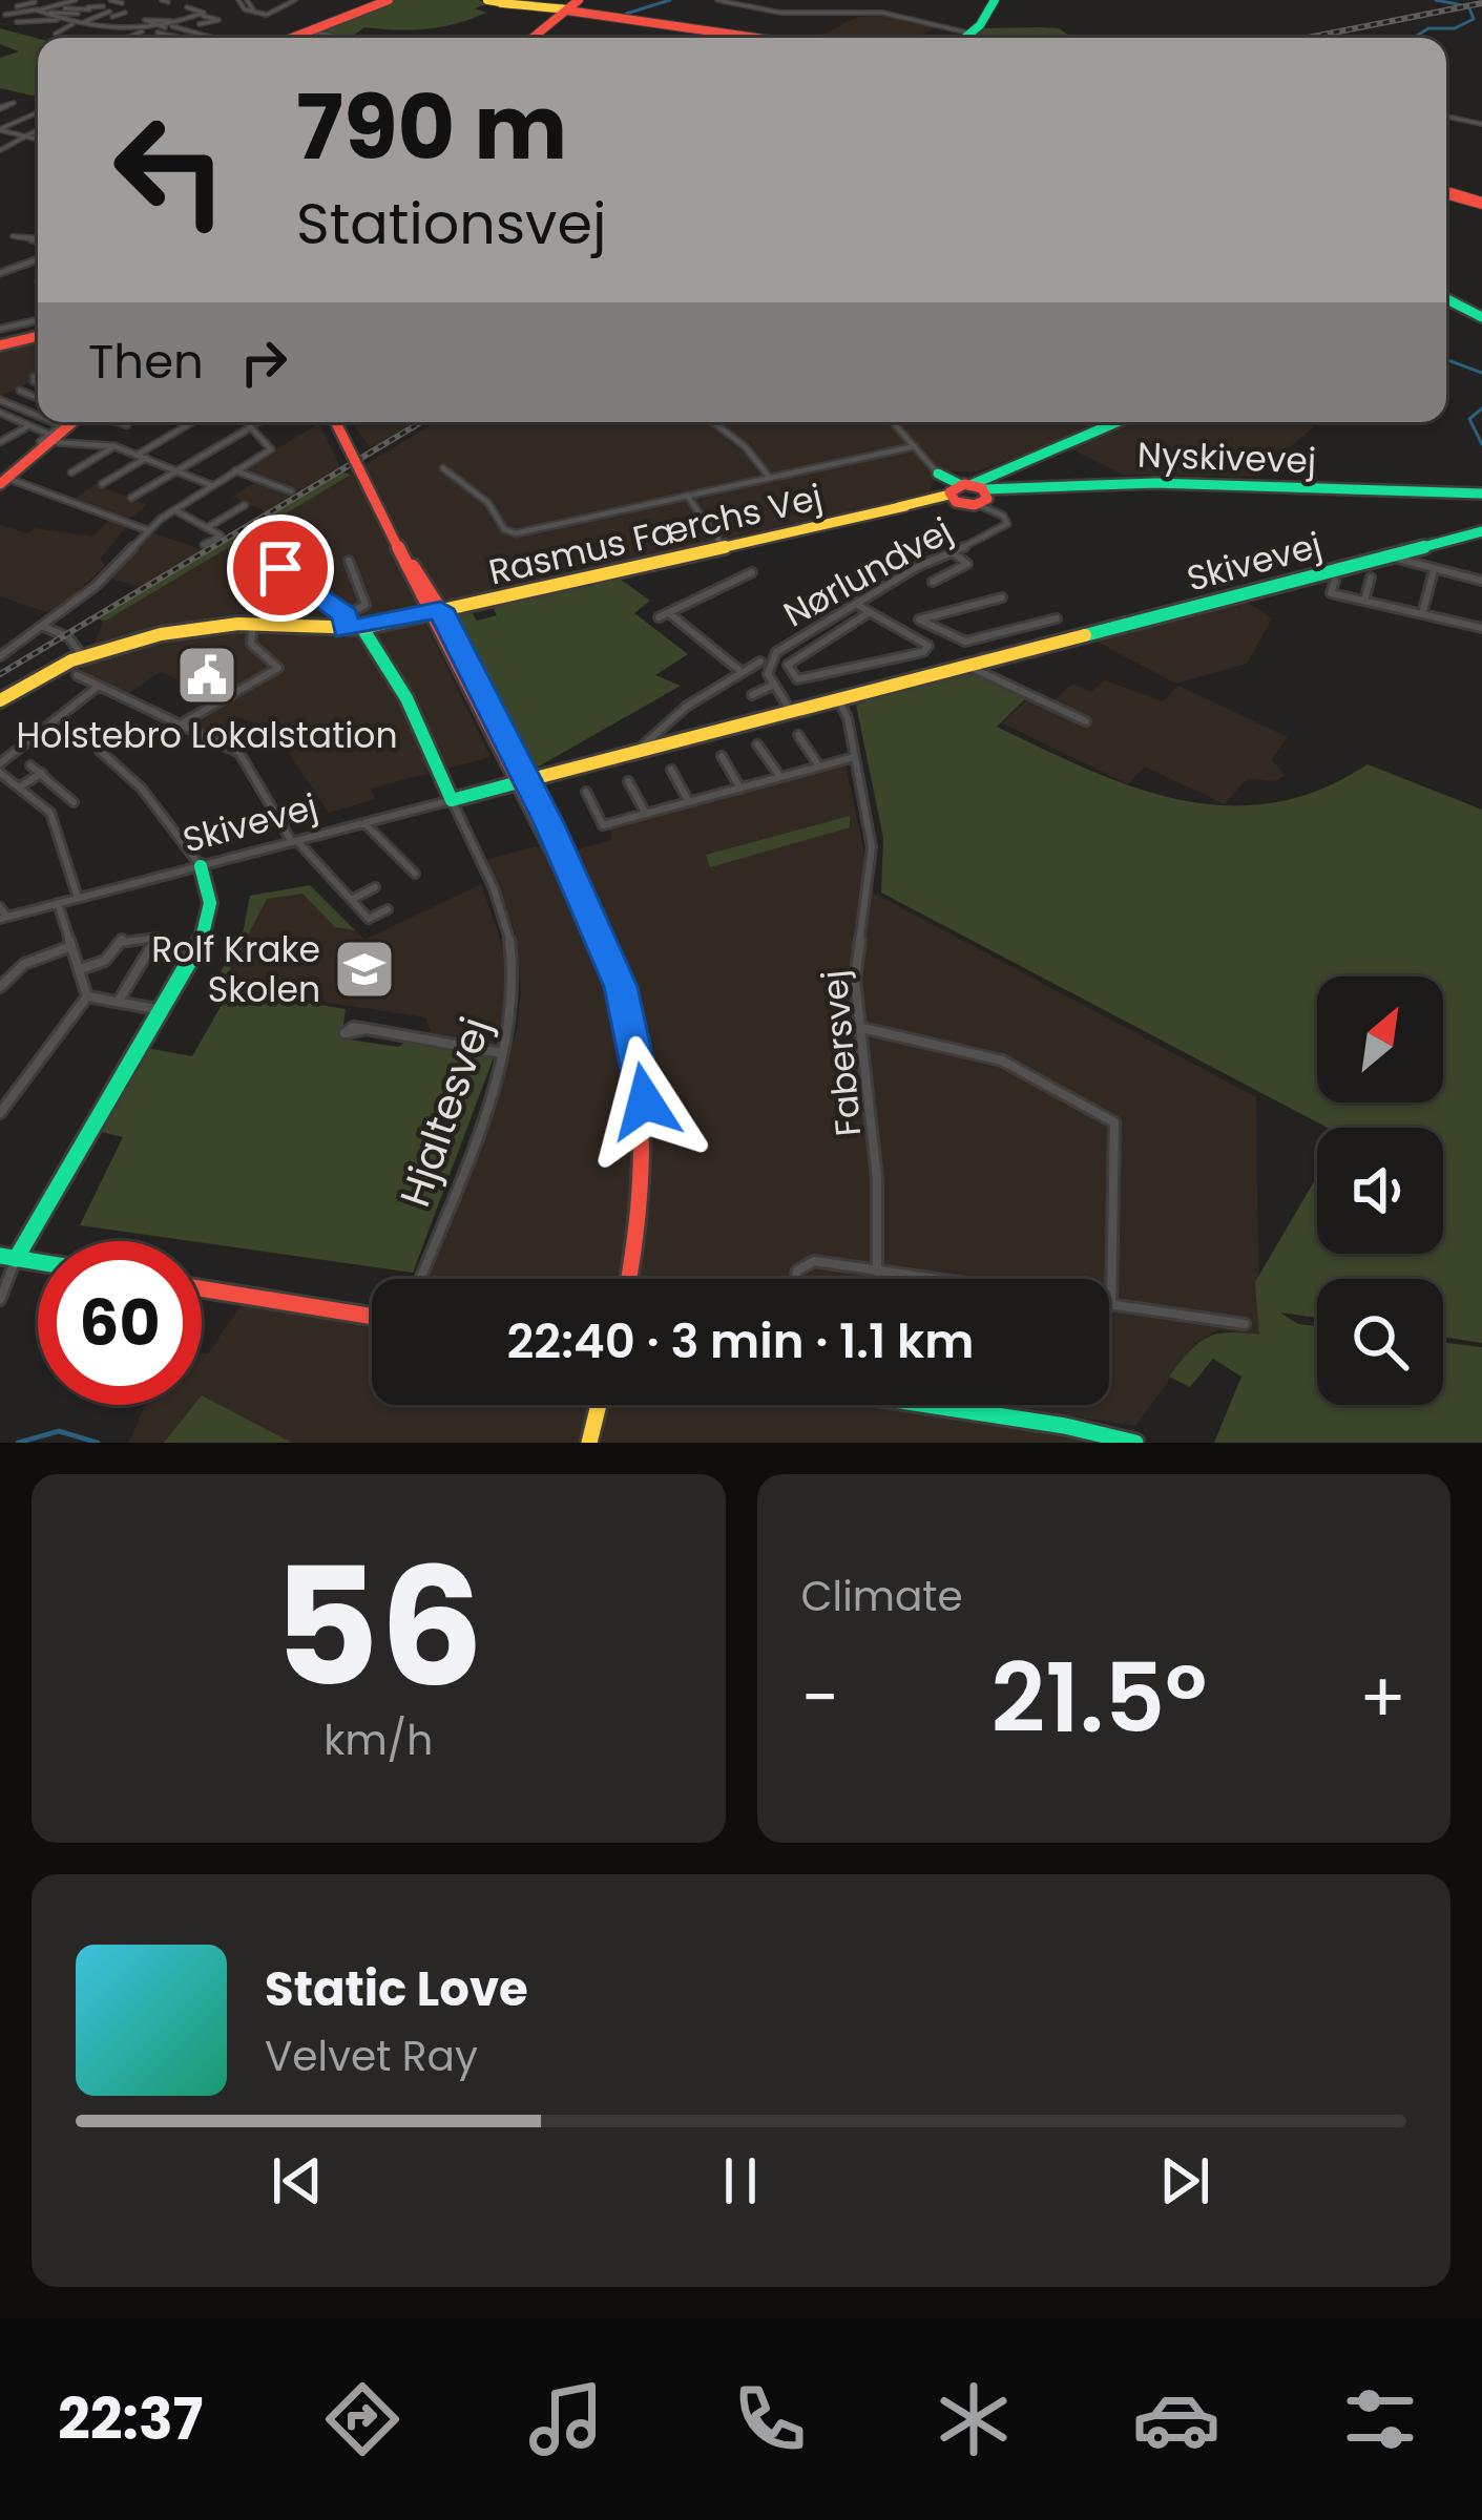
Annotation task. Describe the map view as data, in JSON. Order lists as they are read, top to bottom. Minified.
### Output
{"streets":{"main road":["Nyskivevej","Rasmus Færchs Vej","Skivevej"],"street":["Nørlundvej","Fabersvej","Hjaltesvej"]},"crossings":[["Nyskivevej","Rasmus Færchs Vej"],["Nyskivevej","Nørlundvej"],["Rasmus Færchs Vej","Nørlundvej"],["Skivevej","Fabersvej"],["Skivevej","Hjaltesvej"]],"places":{"public building":["Holstebro Lokalstation"],"school or university":["Rolf Krake Skolen"]},"north":"top right","page":{"turn":["790 m","Stationsvej"],"then":"Then","limit":"60","trip":"22:40 · 3 min · 1.1 km","tile":[["56","km/h"],"Climate"],"heat":["−","21.5°","+"],"song":["Static Love","Velvet Ray"],"tabs":"22:37"}}
